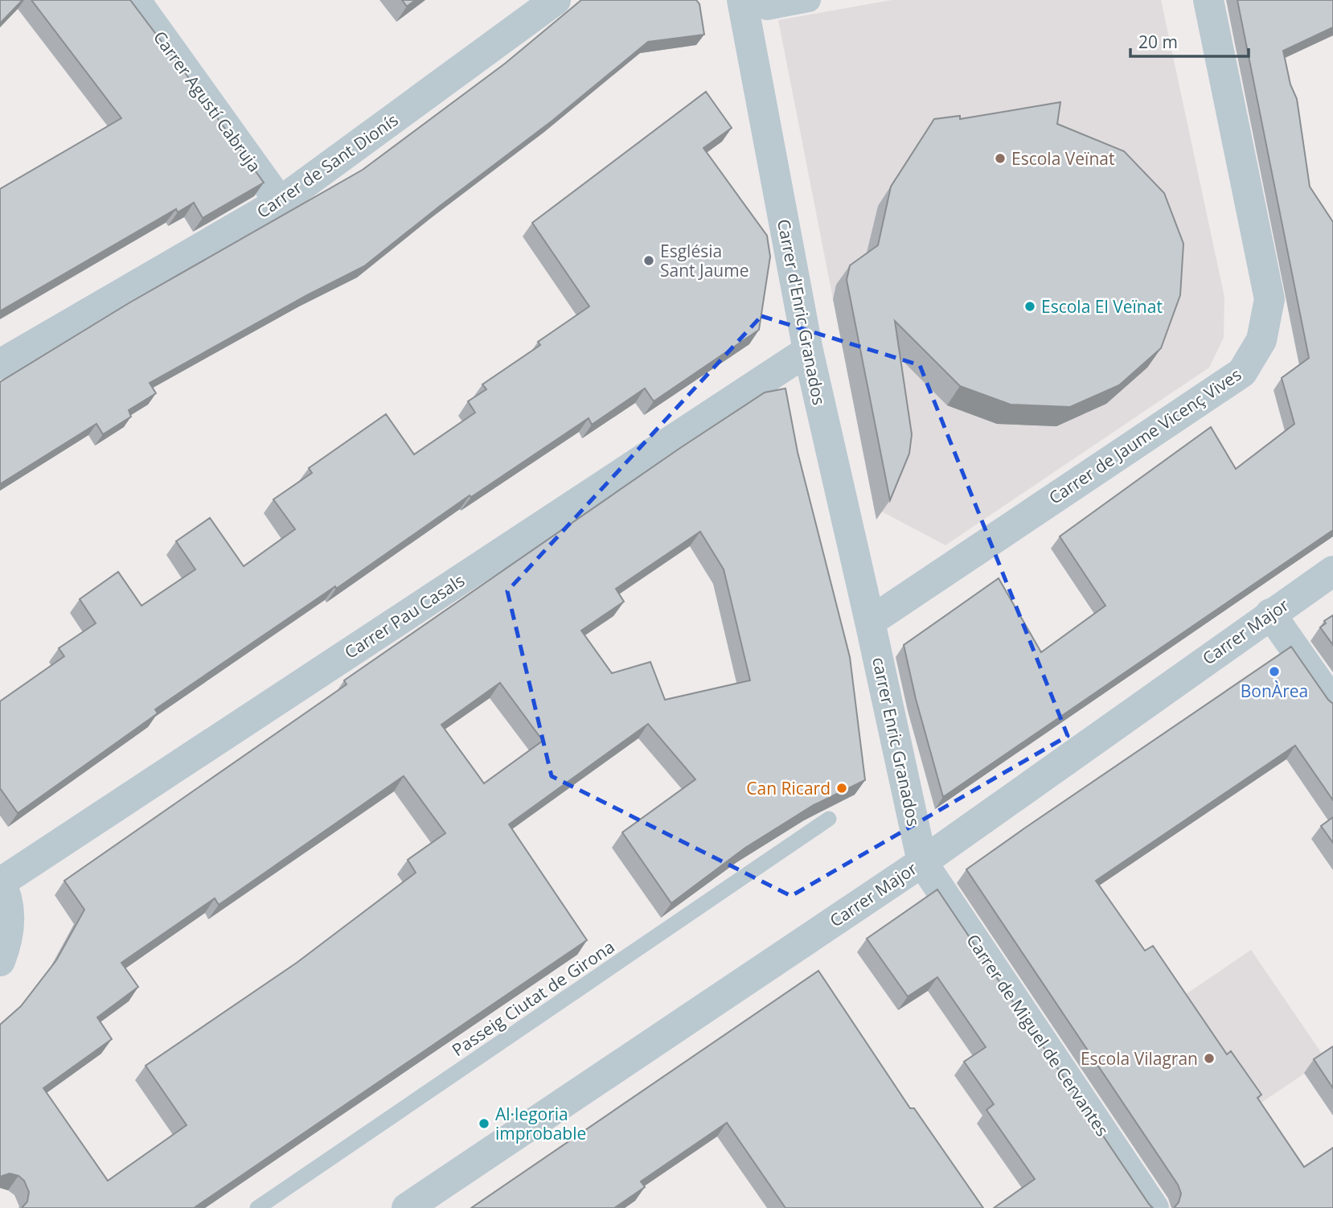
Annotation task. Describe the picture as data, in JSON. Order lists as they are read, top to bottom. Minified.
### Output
{"streets":{"street":["Carrer Agustí Cabruja","Carrer de Sant Dionís","Carrer d'Enric Granados","Carrer de Jaume Vicenç Vives","Carrer Pau Casals","Carrer Major","carrer Enric Granados","Carrer de Miguel de Cervantes"],"lane":["Passeig Ciutat de Girona"]},"crossings":[["Carrer Agustí Cabruja","Carrer de Sant Dionís"],["Carrer d'Enric Granados","Carrer de Jaume Vicenç Vives"],["Carrer d'Enric Granados","Carrer Pau Casals"],["Carrer d'Enric Granados","carrer Enric Granados"],["Carrer de Jaume Vicenç Vives","carrer Enric Granados"],["Carrer Major","carrer Enric Granados"],["Carrer Major","Carrer de Miguel de Cervantes"],["carrer Enric Granados","Carrer de Miguel de Cervantes"]],"places":["Escola Veïnat","Església Sant Jaume","Escola El Veïnat","BonÀrea","Can Ricard","Escola Vilagran","Al·legoria improbable"],"scale_bar":"20 m"}
